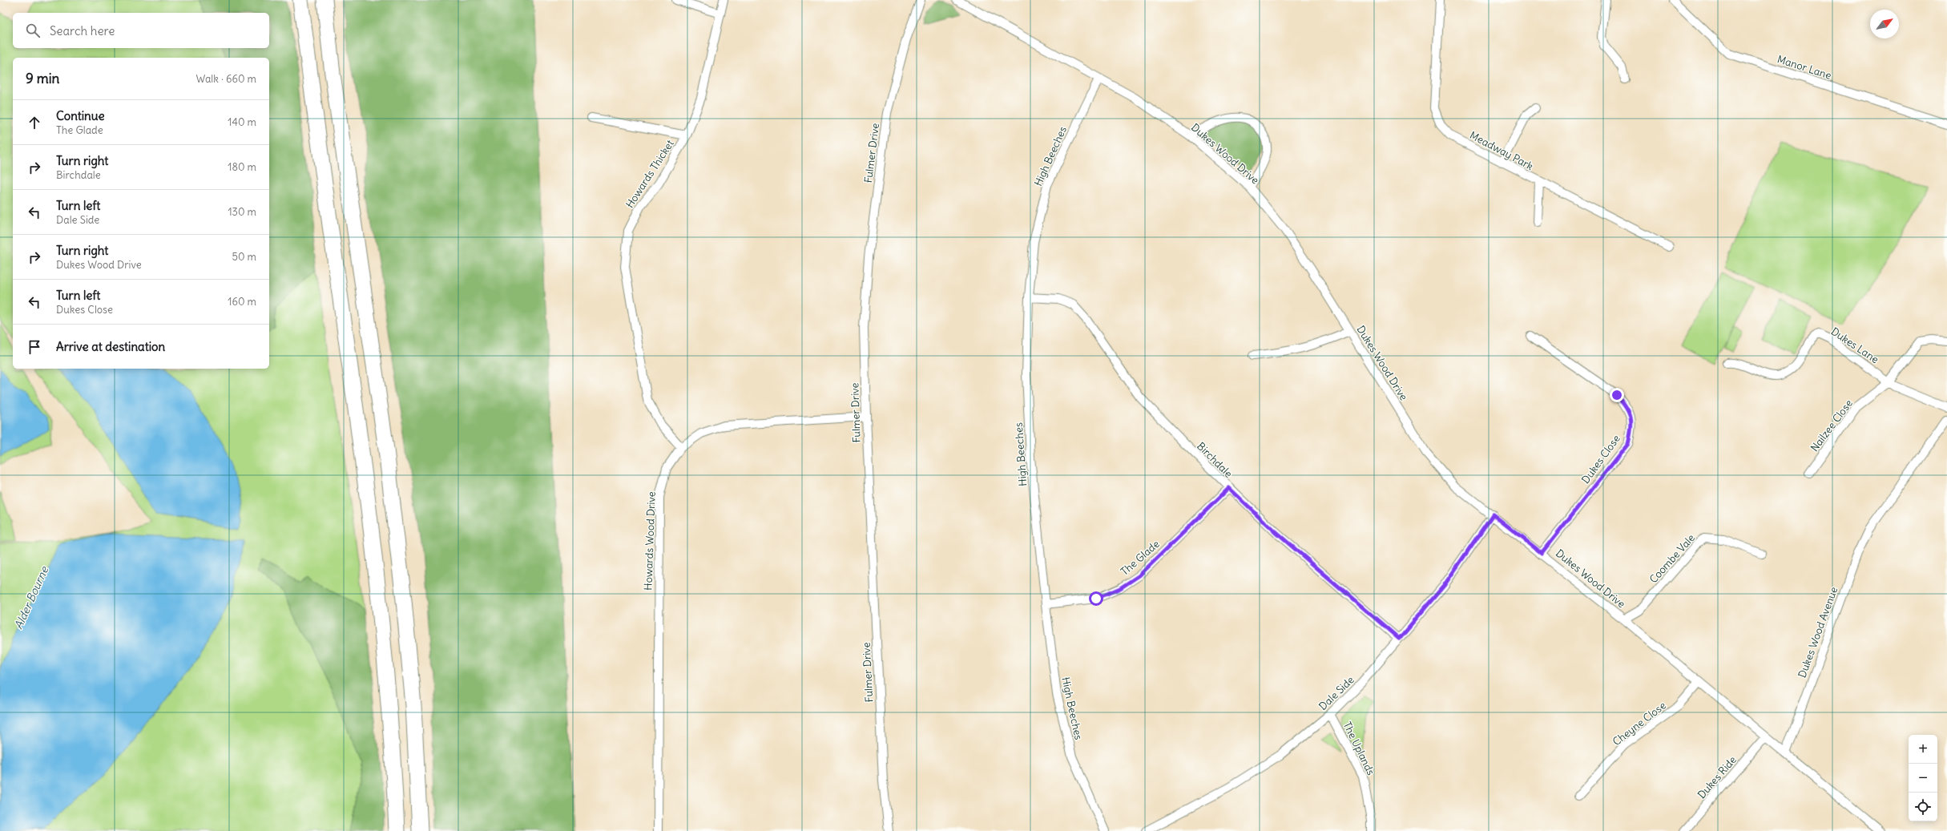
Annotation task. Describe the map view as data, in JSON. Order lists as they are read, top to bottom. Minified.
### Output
{"streets":{"street":["Manor Lane","Meadway Park","Fulmer Drive","Dukes Wood Drive","High Beeches","Howards Thicket","Dukes Lane","Nailzee Close","Dukes Close","Birchdale","Howards Wood Drive","The Glade","Coombe Vale","Dukes Wood Avenue","Dale Side","Cheyne Close","The Uplands","Dukes Ride"]},"crossings":[["Fulmer Drive","Howards Wood Drive"],["Dukes Wood Drive","High Beeches"],["Dukes Wood Drive","Dukes Close"],["Dukes Wood Drive","Coombe Vale"],["Dukes Wood Drive","Dukes Wood Avenue"],["Dukes Wood Drive","Dale Side"],["Dukes Wood Drive","Cheyne Close"],["Dukes Wood Drive","Dukes Ride"],["High Beeches","Birchdale"],["High Beeches","The Glade"],["Howards Thicket","Howards Wood Drive"],["Dukes Lane","Nailzee Close"],["Birchdale","The Glade"],["Birchdale","Dale Side"],["Dale Side","The Uplands"]],"water":["Alder Bourne"],"north":"top right","page":{"search":"Search here","heading":["9 min","Walk · 660 m"],"list":[["Continue","The Glade","140 m"],["Turn right","Birchdale","180 m"],["Turn left","Dale Side","130 m"],["Turn right","Dukes Wood Drive","50 m"],["Turn left","Dukes Close","160 m"],"Arrive at destination"],"map_buttons":["+","−"]}}
